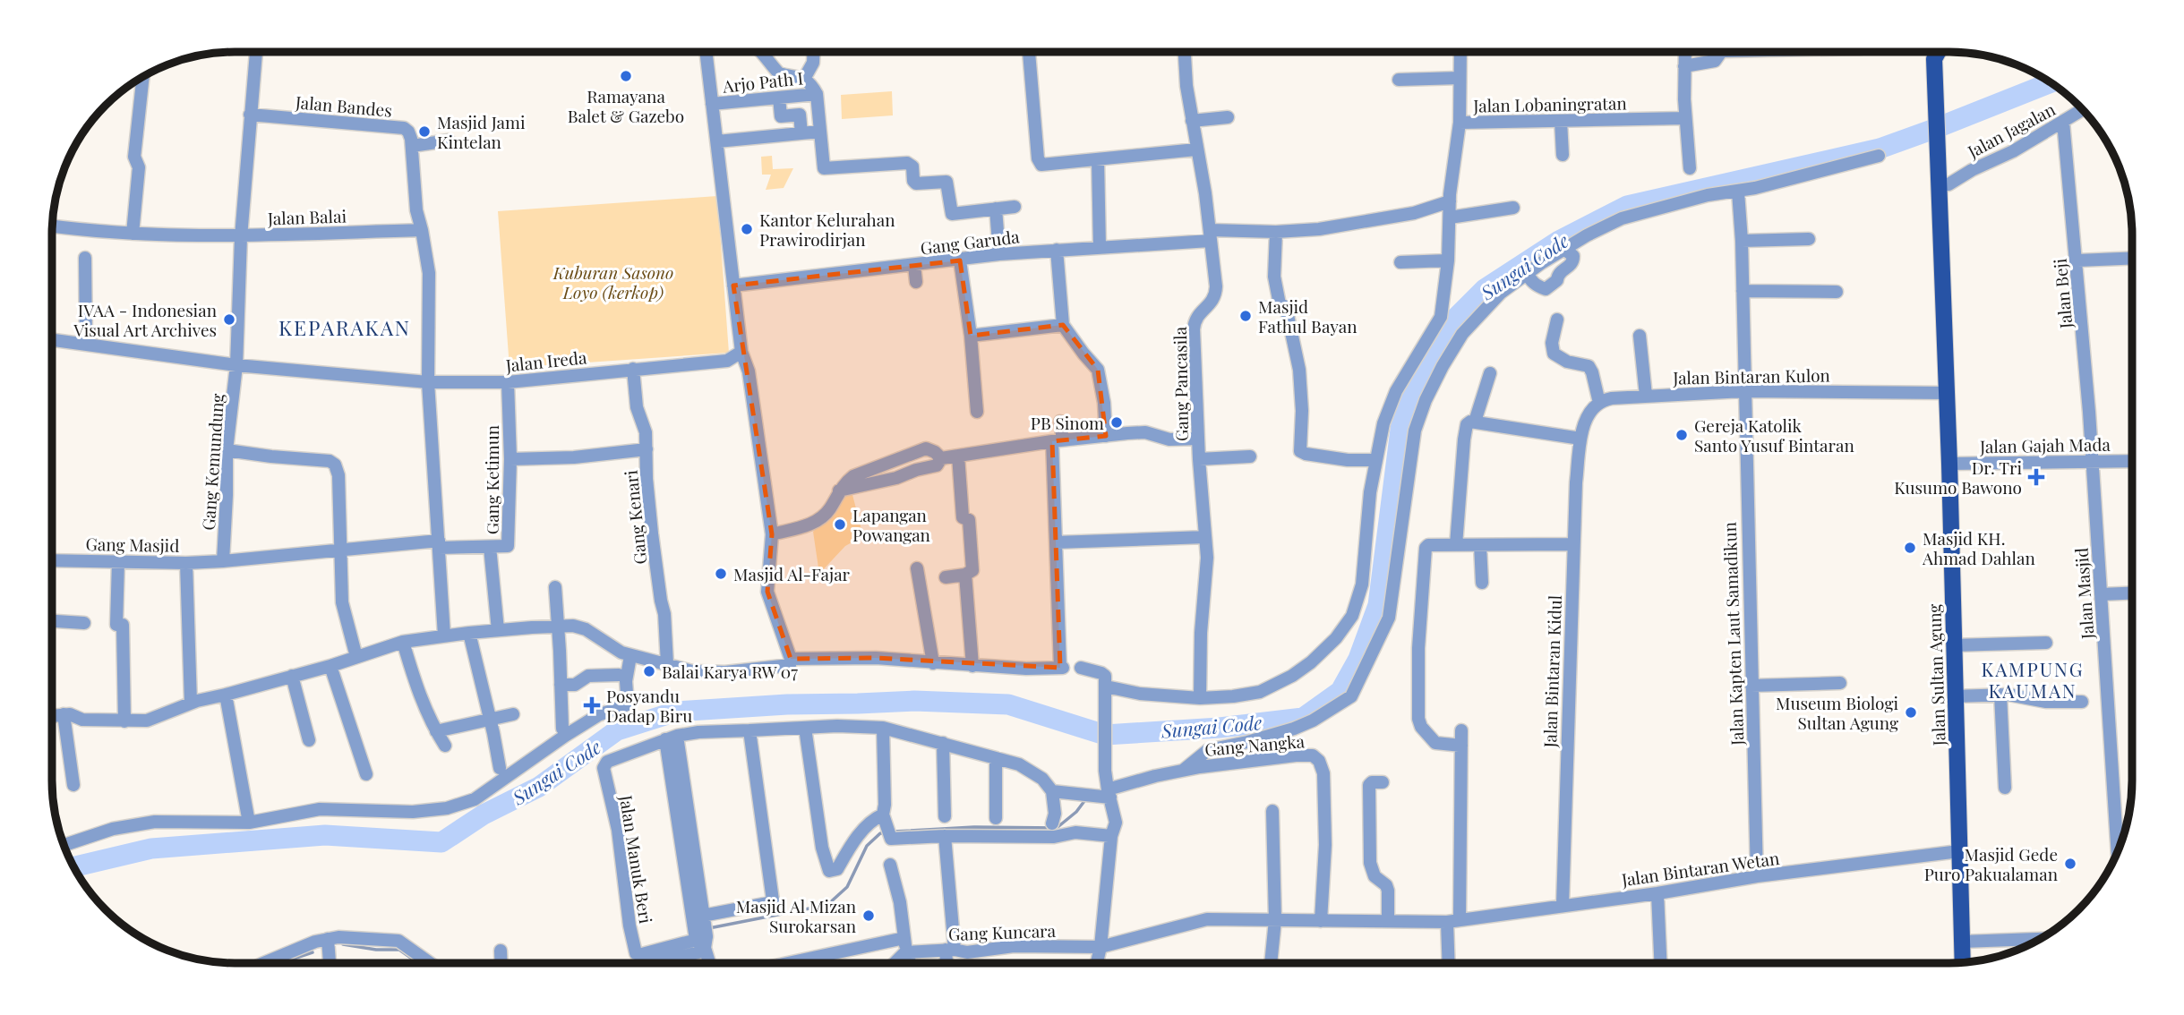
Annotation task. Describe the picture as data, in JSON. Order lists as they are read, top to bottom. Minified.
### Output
{"streets":{"main road":["Jalan Sultan Agung"],"street":["Arjo Path I","Jalan Lobaningratan","Jalan Bandes","Jalan Jagalan","Jalan Balai","Gang Garuda","Jalan Beji","Jalan Ireda","Jalan Bintaran Kulon","Gang Pancasila","Jalan Gajah Mada","Gang Kemundung","Gang Ketimun","Gang Kenari","Gang Masjid","Jalan Masjid","Jalan Kapten Laut Samadikun","Jalan Bintaran Kidul","Gang Nangka","Jalan Manuk Beri","Jalan Bintaran Wetan","Gang Kuncara"]},"crossings":[["Jalan Bandes","Gang Kemundung"],["Jalan Jagalan","Jalan Beji"],["Jalan Jagalan","Jalan Sultan Agung"],["Jalan Balai","Gang Kemundung"],["Gang Garuda","Gang Pancasila"],["Jalan Beji","Jalan Gajah Mada"],["Jalan Beji","Jalan Masjid"],["Jalan Ireda","Gang Kemundung"],["Jalan Ireda","Gang Ketimun"],["Jalan Ireda","Gang Kenari"],["Jalan Bintaran Kulon","Jalan Kapten Laut Samadikun"],["Jalan Bintaran Kulon","Jalan Sultan Agung"],["Jalan Gajah Mada","Jalan Masjid"],["Jalan Gajah Mada","Jalan Sultan Agung"],["Gang Kemundung","Gang Masjid"],["Gang Ketimun","Gang Masjid"],["Jalan Kapten Laut Samadikun","Jalan Bintaran Wetan"],["Jalan Bintaran Kidul","Jalan Bintaran Wetan"],["Jalan Sultan Agung","Jalan Bintaran Wetan"],["Gang Nangka","Jalan Bintaran Wetan"],["Jalan Bintaran Wetan","Gang Kuncara"]],"districts":["KEPARAKAN","KAMPUNG KAUMAN"],"water":["Sungai Code"],"parks":["Kuburan Sasono Loyo (kerkop)"],"places":{"other":["Ramayana Balet & Gazebo","Masjid Jami Kintelan","Kantor Kelurahan Prawirodirjan","Masjid Fathul Bayan","IVAA - Indonesian Visual Art Archives","PB Sinom","Gereja Katolik Santo Yusuf Bintaran","Lapangan Powangan","Masjid KH. Ahmad Dahlan","Masjid Al-Fajar","Balai Karya RW 07","Museum Biologi Sultan Agung","Masjid Gede Puro Pakualaman","Masjid Al Mizan Surokarsan"],"health":["Dr. Tri Kusumo Bawono","Posyandu Dadap Biru"]}}
